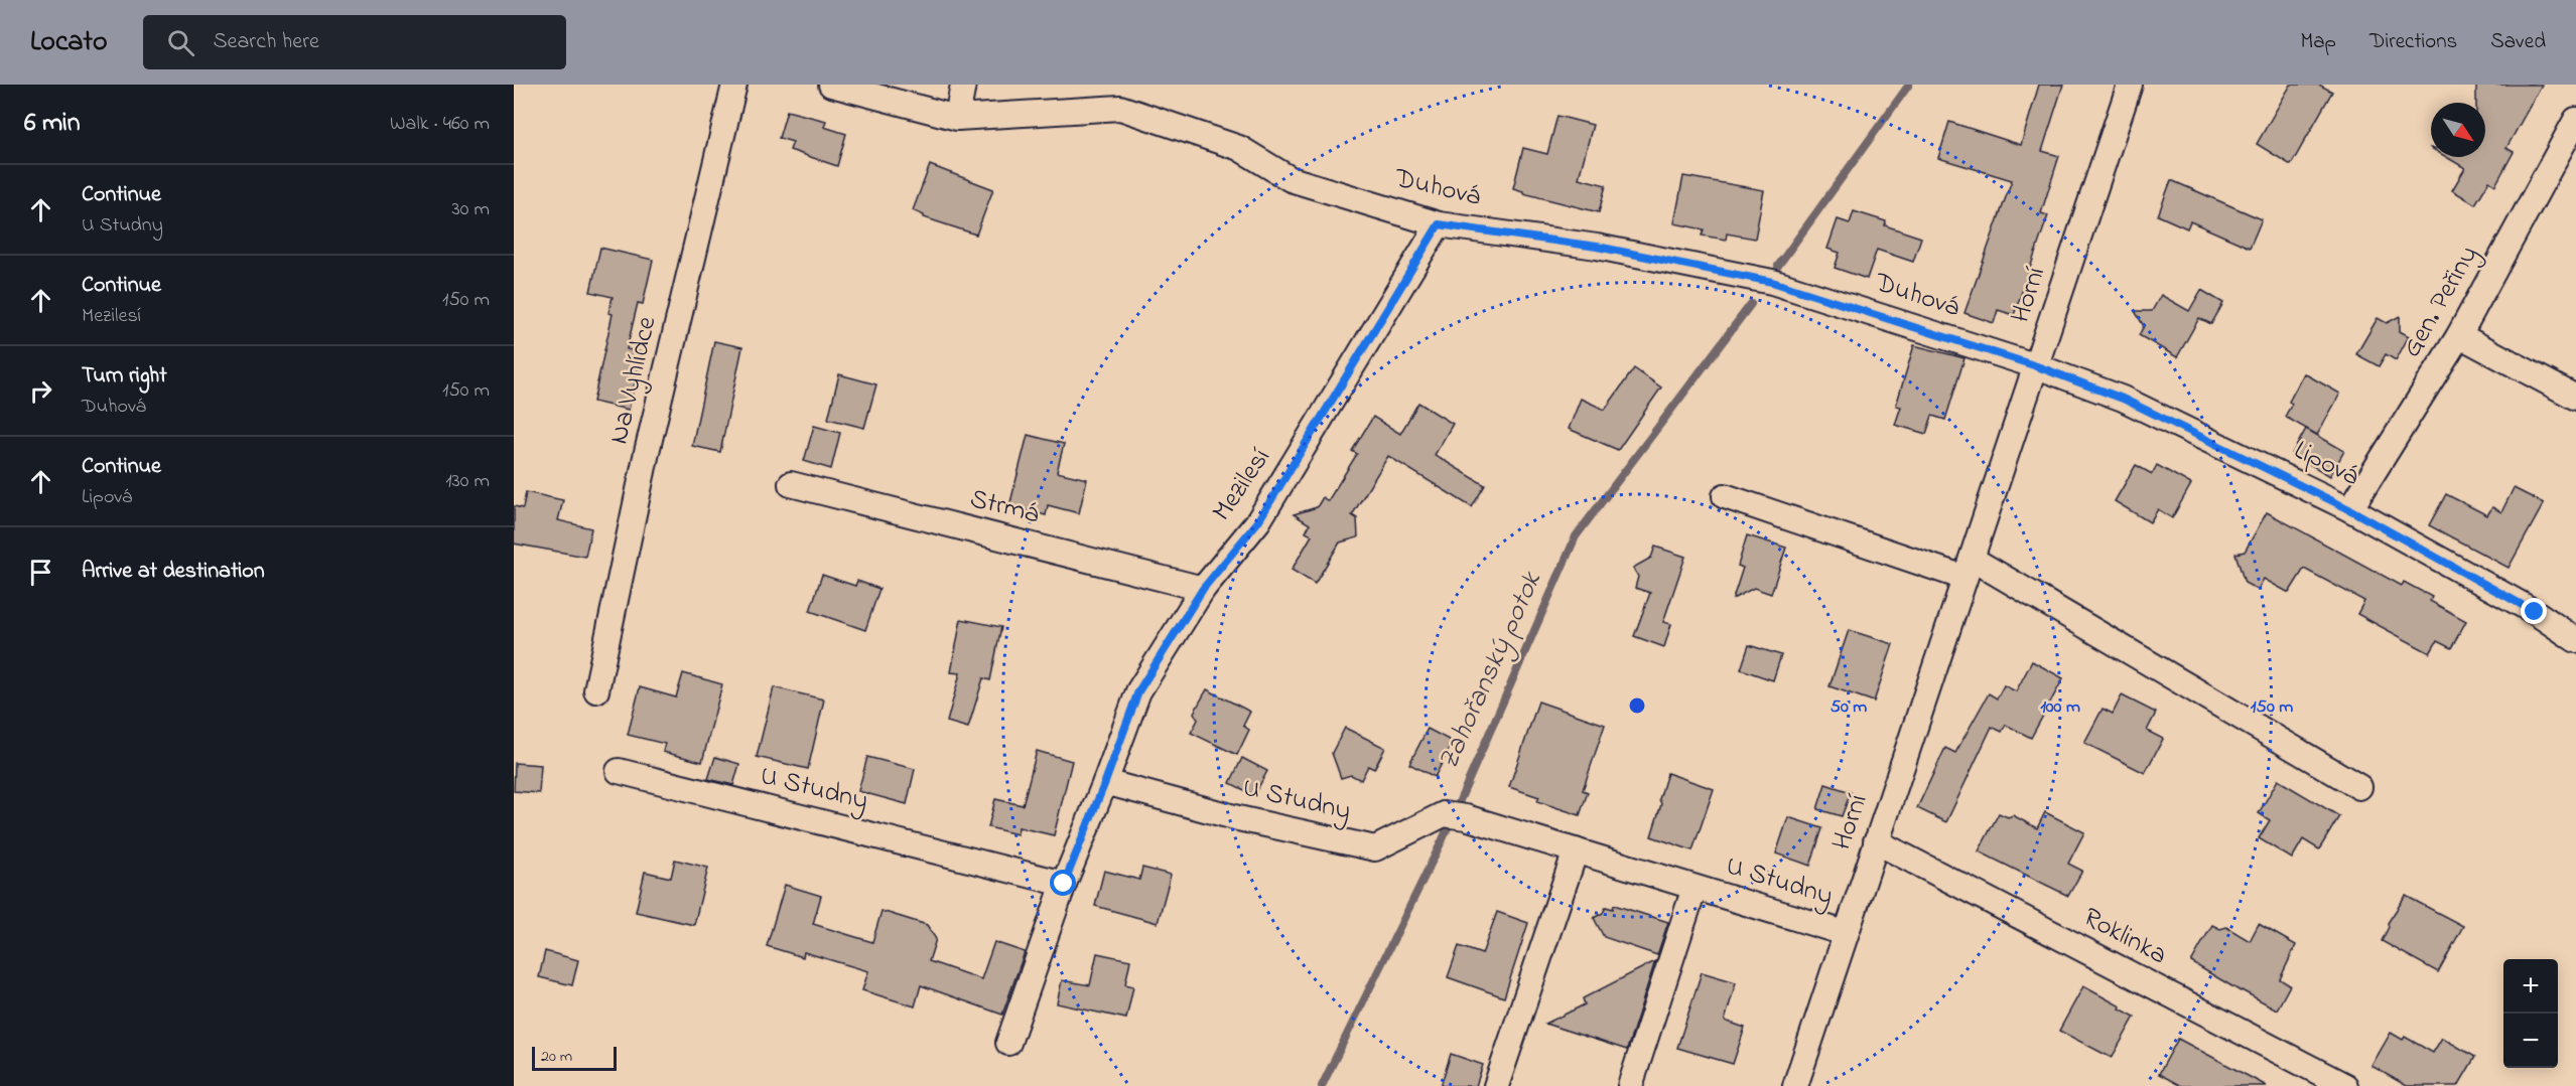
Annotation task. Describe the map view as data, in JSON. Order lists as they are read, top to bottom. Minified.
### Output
{"streets":{"street":["Duhová","Horní","Gen. Peřiny","Na Vyhlídce","Lipová","Mezilesí","Strmá","U Studny","Roklinka"]},"crossings":[["Duhová","Horní"],["Duhová","Lipová"],["Duhová","Mezilesí"],["Horní","Lipová"],["Horní","U Studny"],["Horní","Roklinka"],["Gen. Peřiny","Lipová"],["Mezilesí","Strmá"],["Mezilesí","U Studny"]],"water":["Zahořanský potok"],"scale_bar":"20 m","north":"bottom right","page":{"header":"Locato","search":"Search here","nav":["Map","Directions","Saved"],"heading":["6 min","Walk · 460 m"],"list":[["Continue","U Studny","30 m"],["Continue","Mezilesí","150 m"],["Turn right","Duhová","150 m"],["Continue","Lipová","130 m"],"Arrive at destination"],"map_buttons":["+","−"],"scale":"20 m"},"rings":["50 m","100 m","150 m"]}
